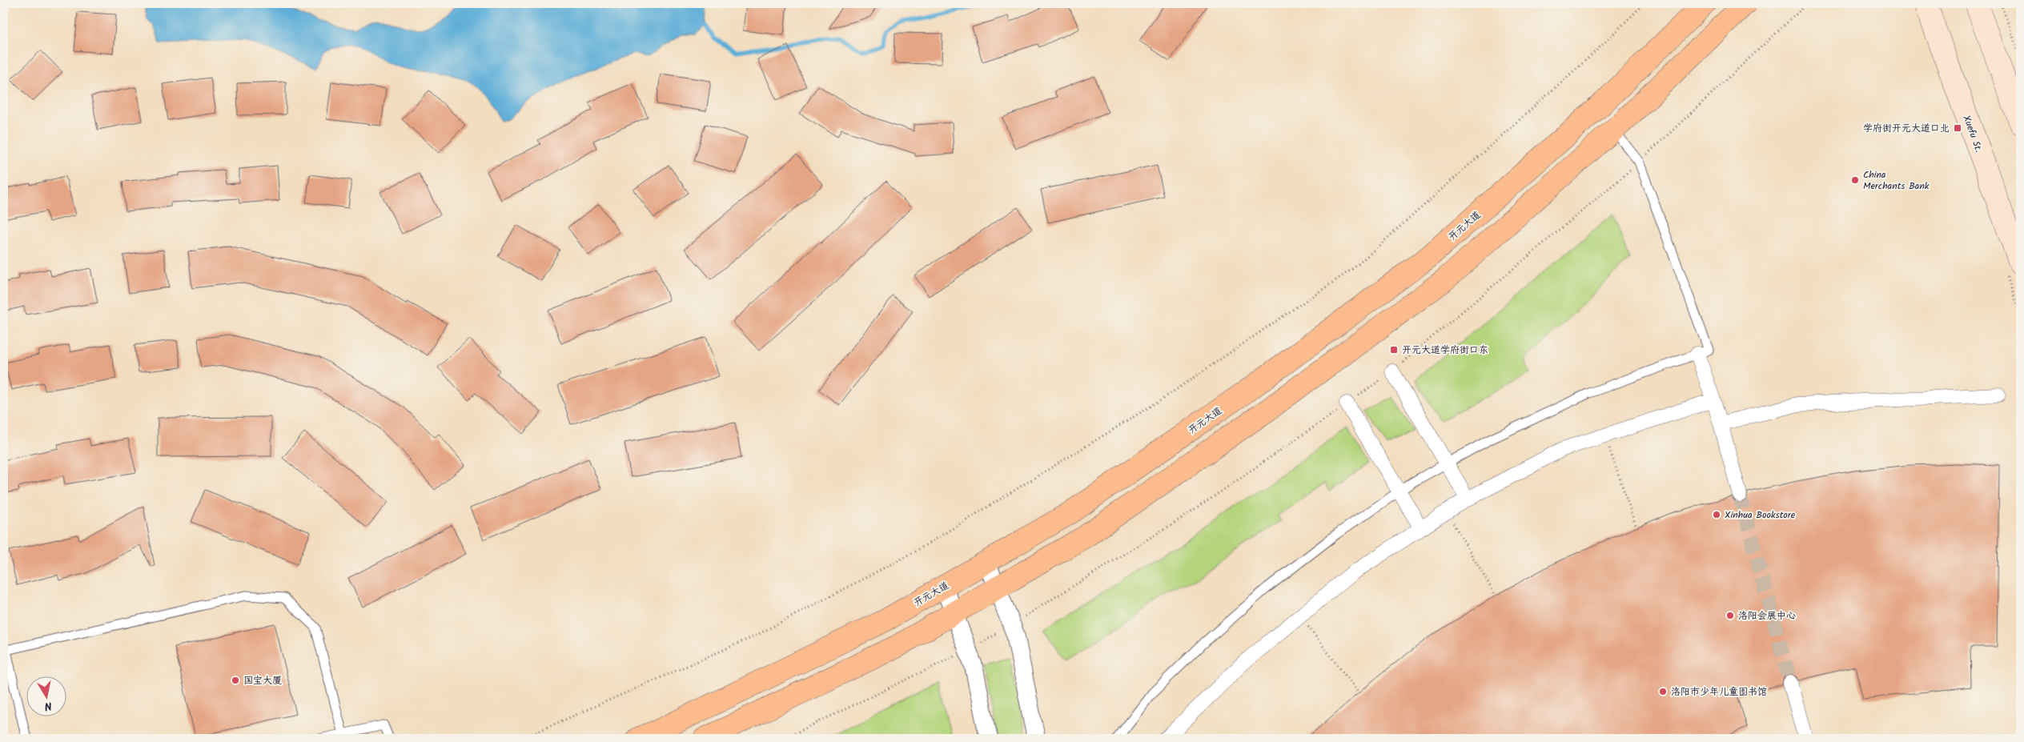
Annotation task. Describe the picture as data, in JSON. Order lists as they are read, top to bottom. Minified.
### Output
{"streets":{"main road":["Xuefu St.","开元大道"]},"places":{"transit":["学府街开元大道口北","开元大道学府街口东"],"other":["China Merchants Bank","Xinhua Bookstore","洛阳会展中心","国宝大厦","洛阳市少年儿童图书馆"]},"north":"bottom"}
